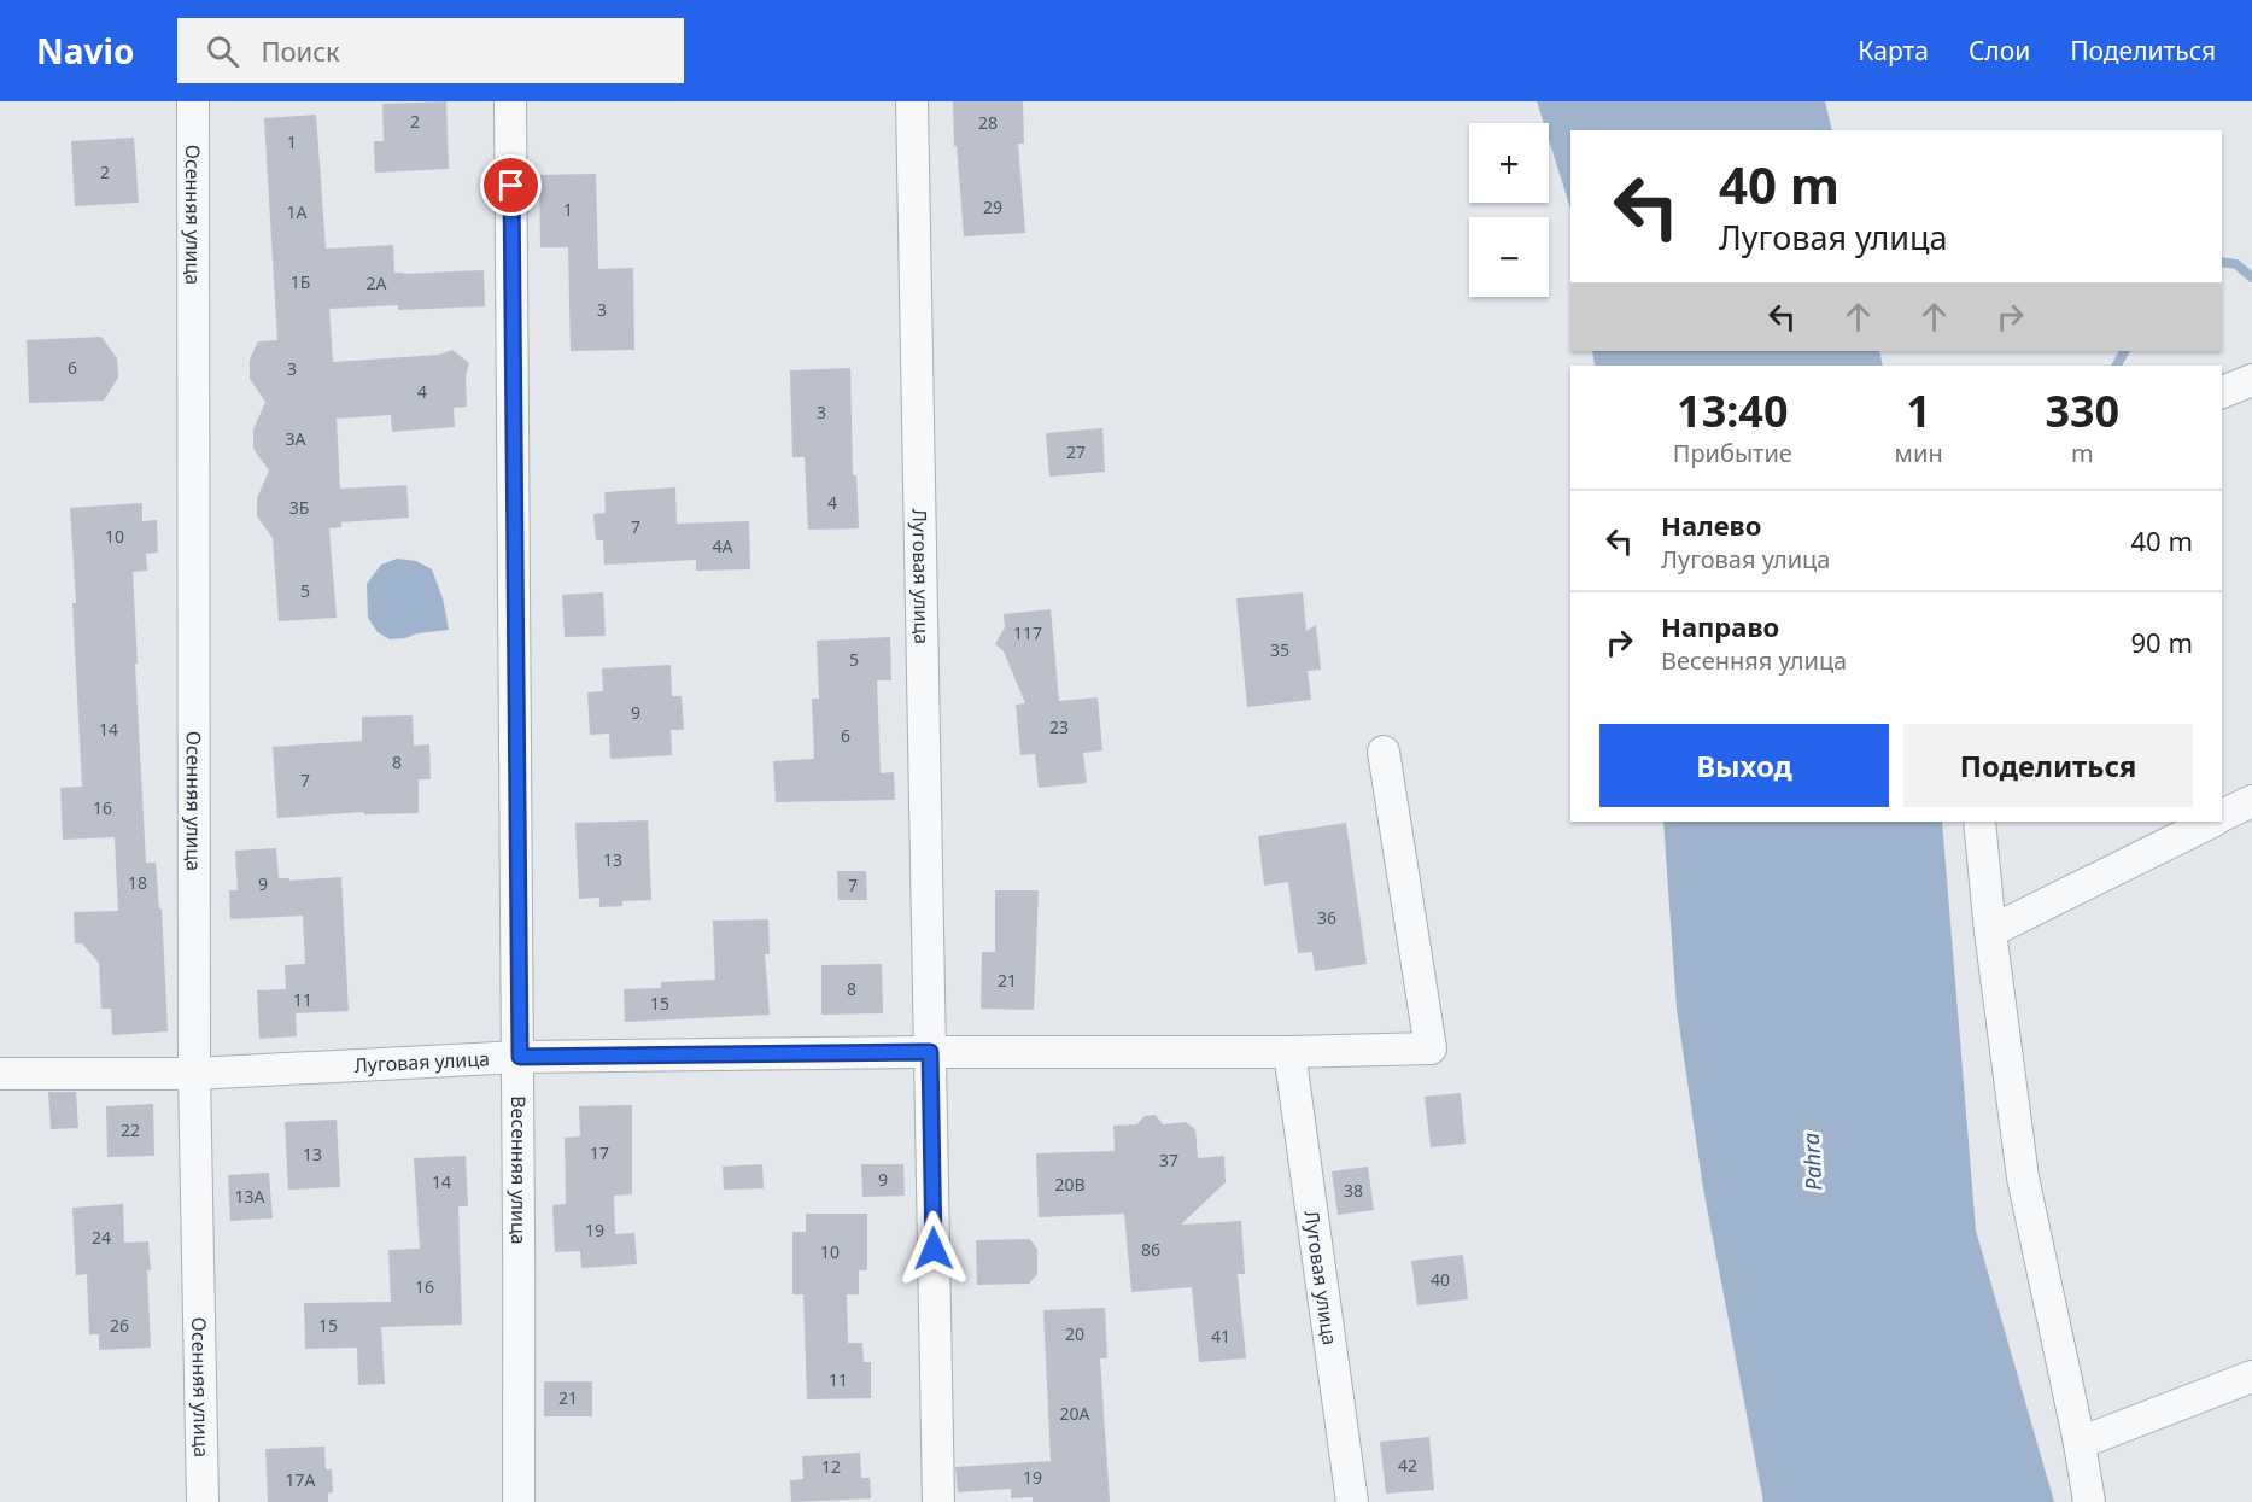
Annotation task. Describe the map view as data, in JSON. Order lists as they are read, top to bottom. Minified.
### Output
{"streets":{"street":["Осенняя улица","Луговая улица","Весенняя улица"]},"crossings":[["Осенняя улица","Луговая улица"],["Луговая улица","Весенняя улица"]],"water":["Pahra"],"house_numbers":["2","28","1","2","29","1","1А","1Б","2А","3","6","3","4","3","3А","27","4","3Б","7","10","4А","5","117","35","5","9","23","14","6","8","7","16","13","18","9","7","36","21","8","11","15","22","17","13","37","9","14","20В","38","13А","19","24","86","10","40","16","26","15","20","41","11","21","20А","42","12","19","17А"],"page":{"header":"Navio","search":"Поиск","nav":["Карта","Слои","Поделиться"],"map_buttons":["+","−"],"turn":["40 m","Луговая улица"],"eta":["13:40","Прибытие","1","мин","330","m"],"list":[{"name":"Налево","note":"Луговая улица","value":"40 m"},{"name":"Направо","note":"Весенняя улица","value":"90 m"}],"buttons":["Выход","Поделиться"]}}
